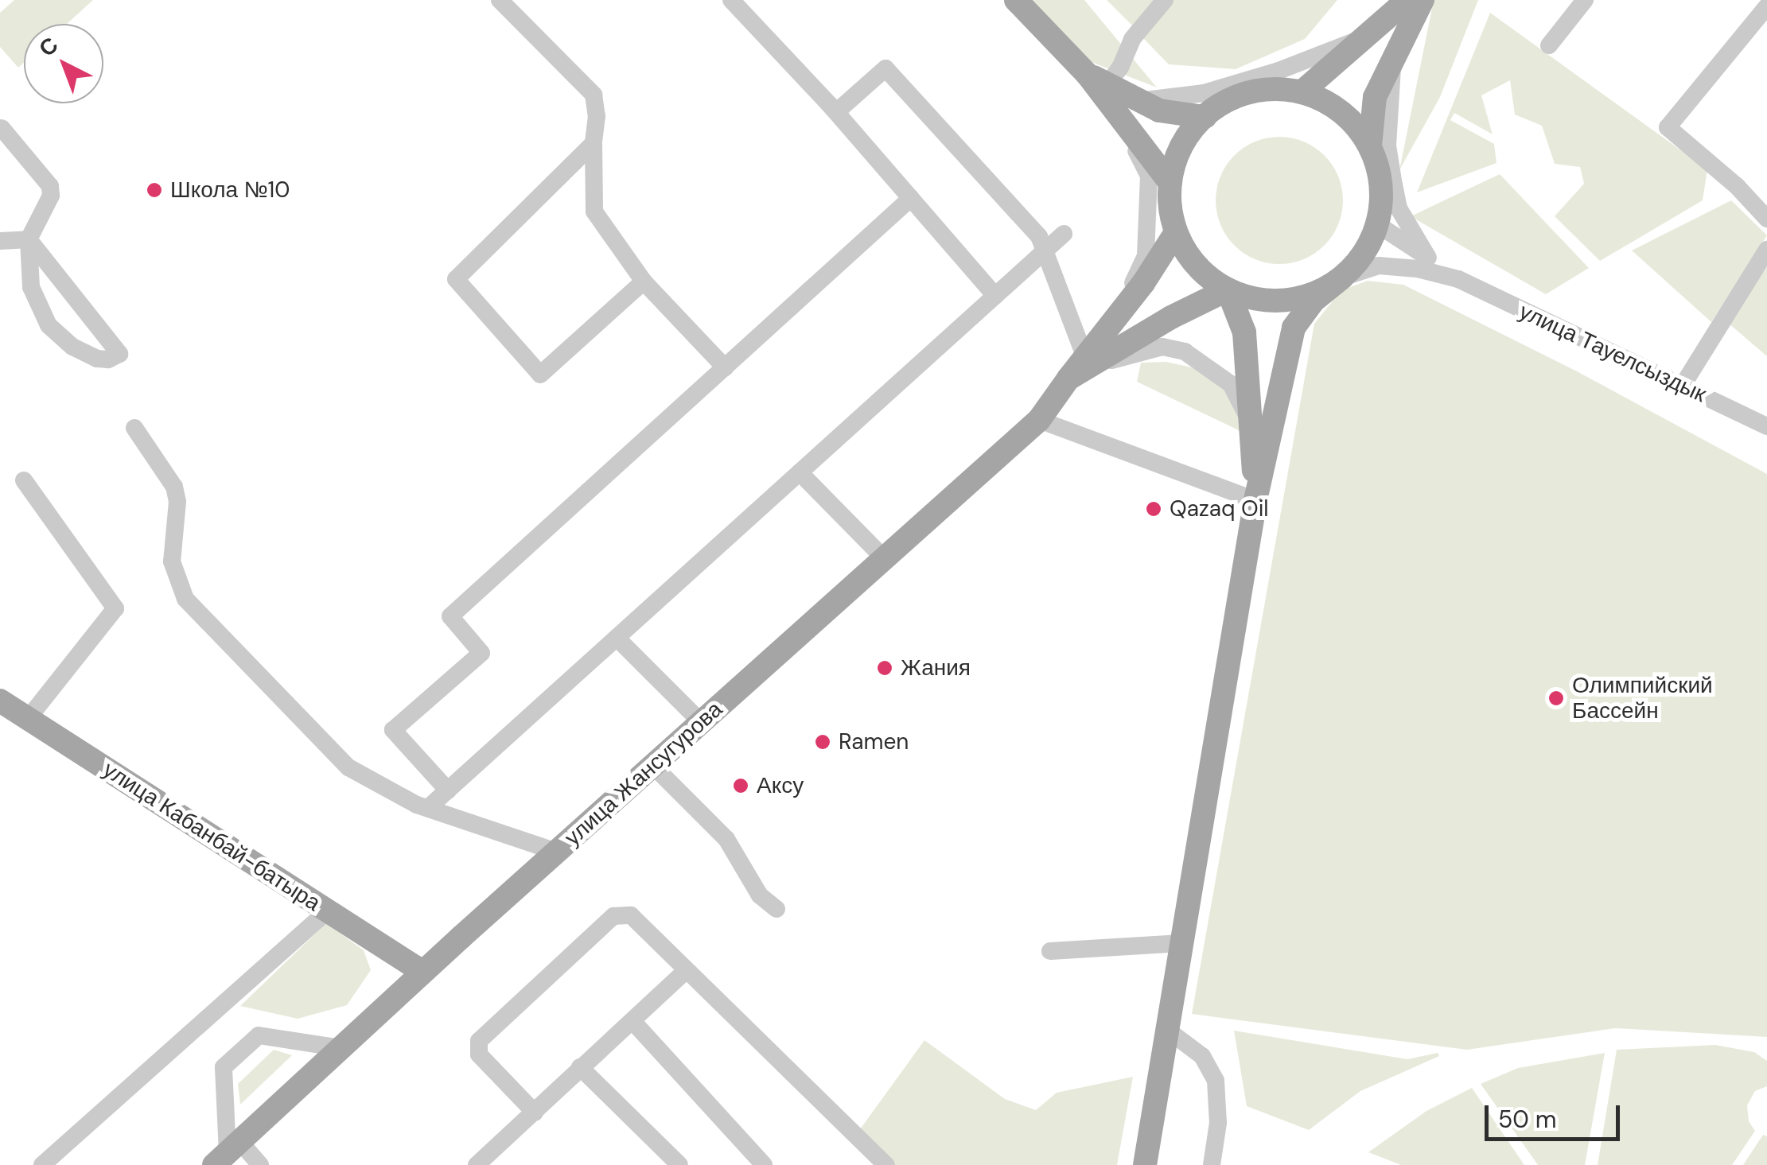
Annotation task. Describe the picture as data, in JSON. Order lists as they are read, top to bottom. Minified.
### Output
{"streets":{"main road":["улица Жансугурова","улица Кабанбай-батыра"],"street":["улица Тауелсыздык"]},"crossings":[["улица Тауелсыздык","улица Жансугурова"],["улица Жансугурова","улица Кабанбай-батыра"]],"places":["Школа №10","Qazaq Oil","Жания","Олимпийский Бассейн","Ramen","Аксу"],"scale_bar":"50 m","north":"top left"}
